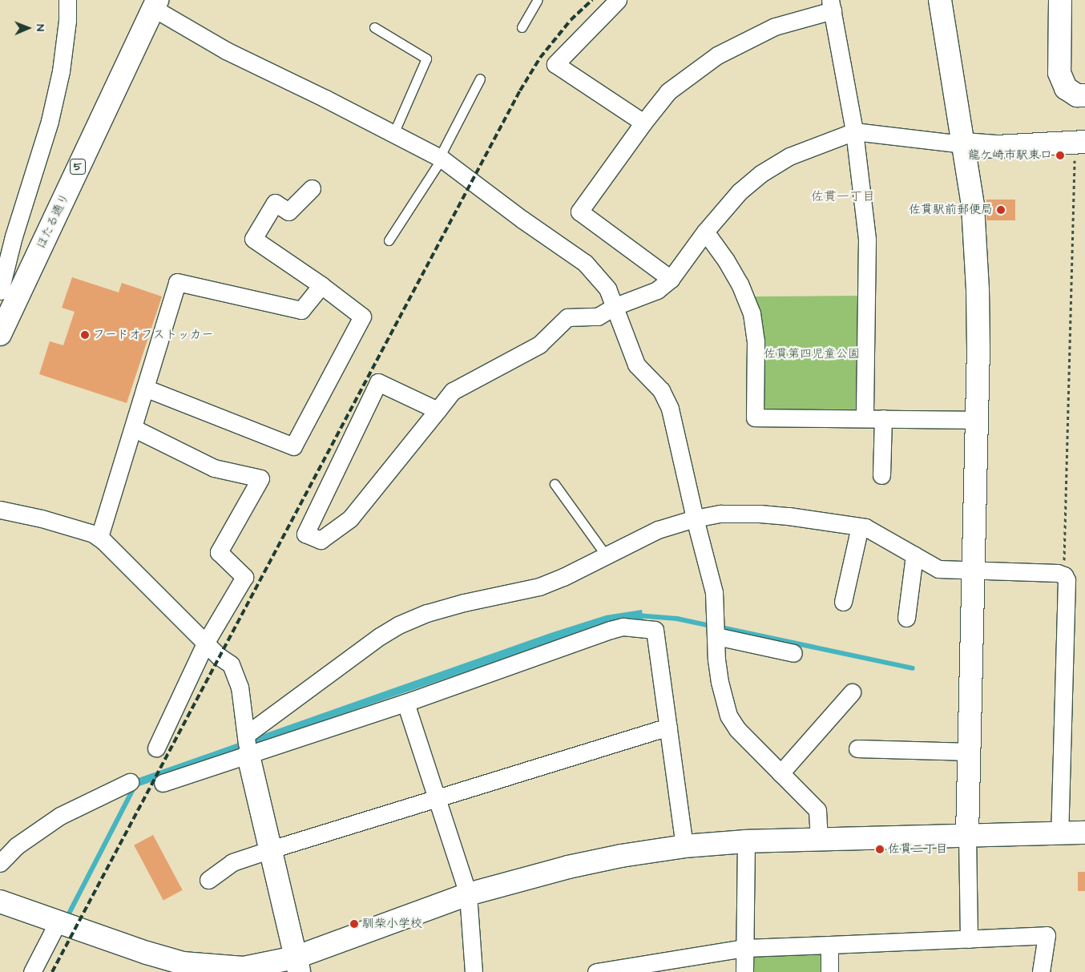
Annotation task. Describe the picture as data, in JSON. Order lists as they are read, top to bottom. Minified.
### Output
{"streets":{"street":["5","ほたる通り"]},"districts":["佐貫一丁目"],"parks":["佐貫第四児童公園"],"places":["龍ケ崎市駅東口","佐貫駅前郵便局","フードオフストッカー","佐貫二丁目","馴柴小学校"],"north":"right"}
